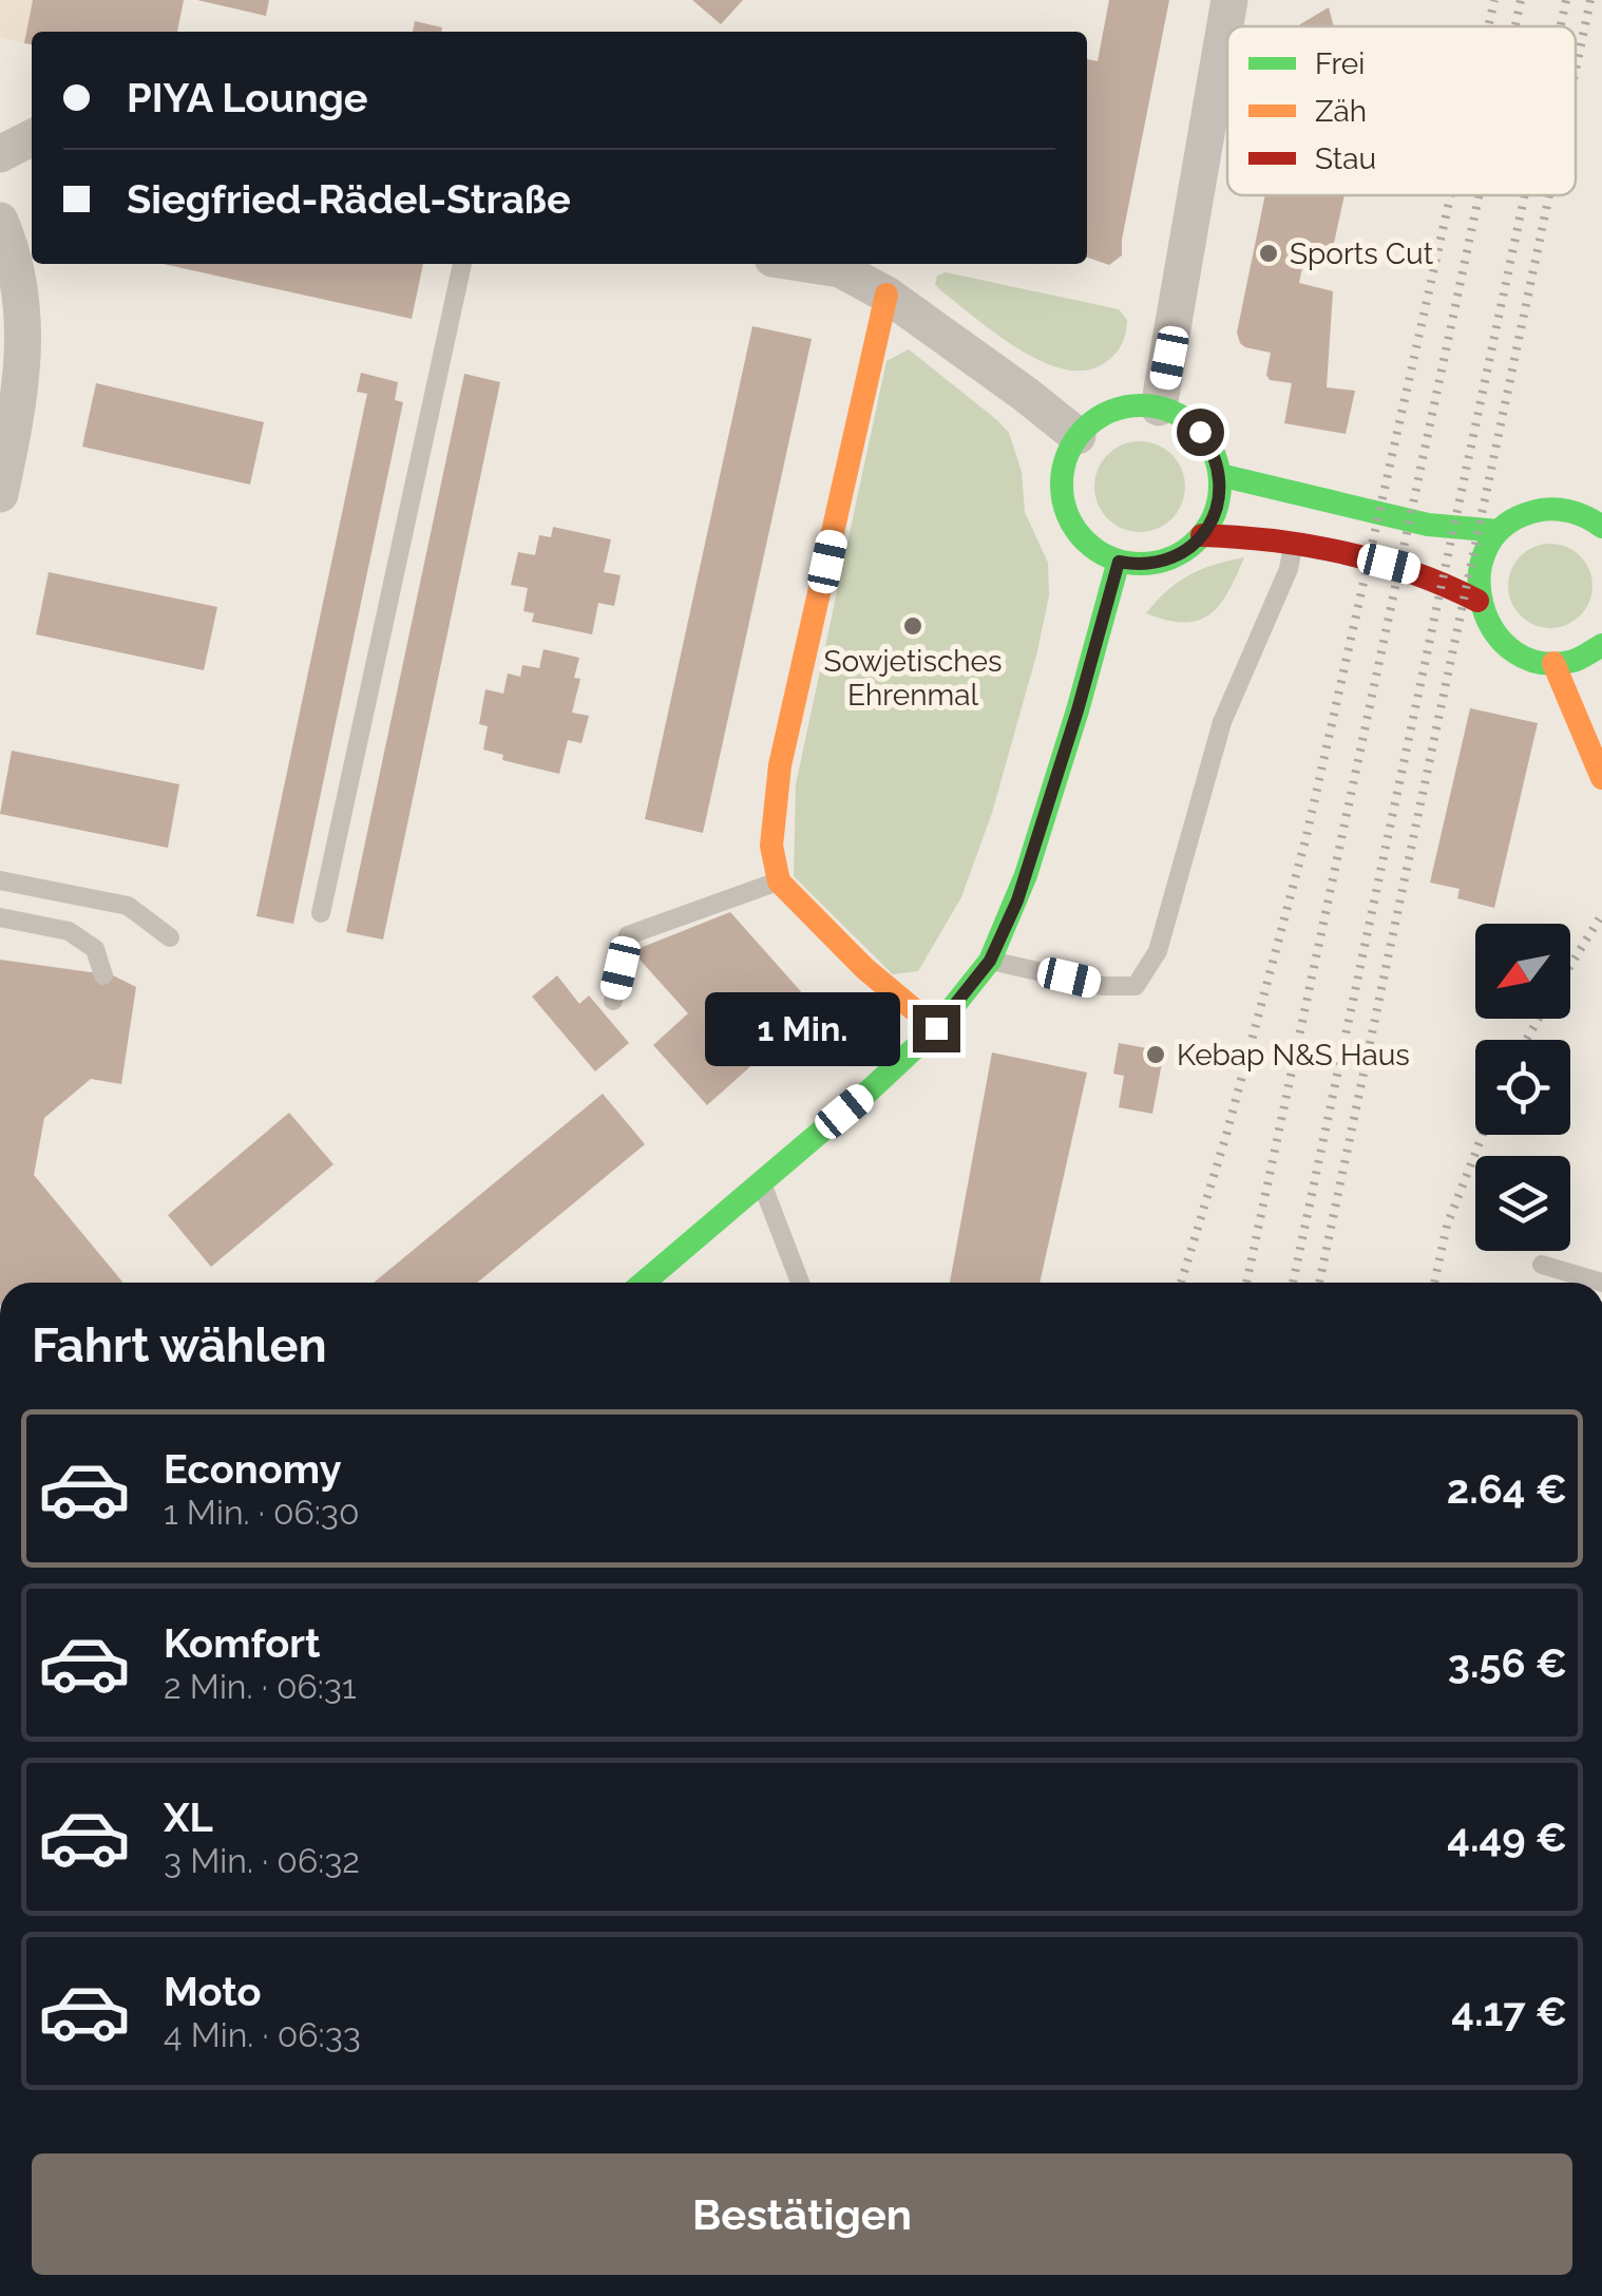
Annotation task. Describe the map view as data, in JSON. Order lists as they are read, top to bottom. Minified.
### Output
{"places":["Sports Cut","Sowjetisches Ehrenmal","Kebap N&S Haus"],"legend":["Frei","Zäh","Stau"],"north":"bottom left","page":{"banner":["PIYA Lounge","Siegfried-Rädel-Straße"],"bubble":"1 Min.","heading":"Fahrt wählen","list":[{"name":"Economy","note":"1 Min. · 06:30","value":"2.64 €"},{"name":"Komfort","note":"2 Min. · 06:31","value":"3.56 €"},{"name":"XL","note":"3 Min. · 06:32","value":"4.49 €"},{"name":"Moto","note":"4 Min. · 06:33","value":"4.17 €"}],"buttons":"Bestätigen"}}
